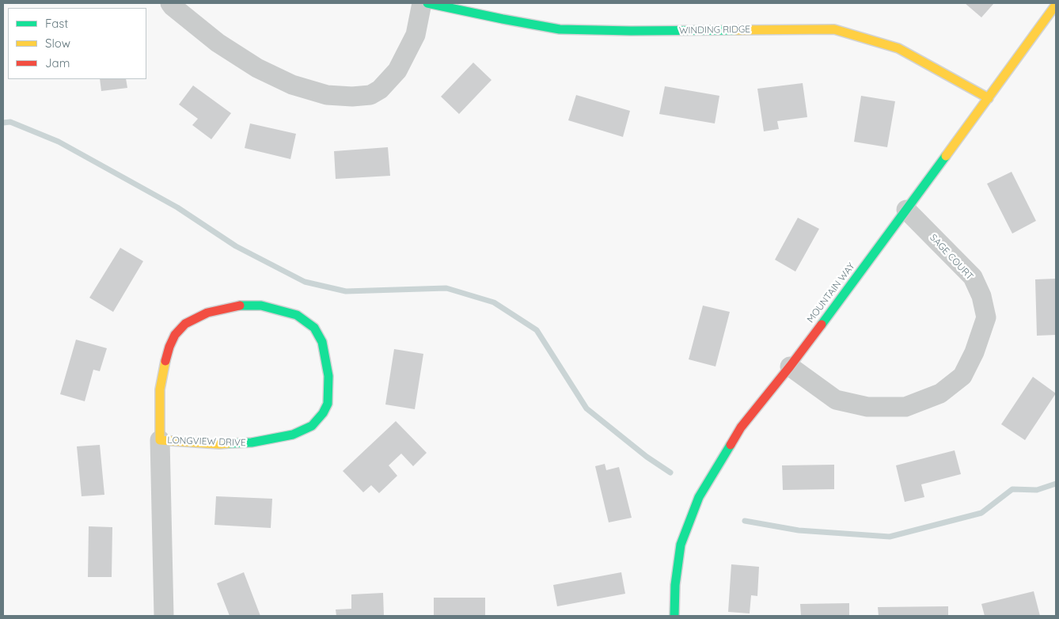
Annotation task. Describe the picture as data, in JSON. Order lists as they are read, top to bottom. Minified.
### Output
{"streets":{"street":["WINDING RIDGE","SAGE COURT","MOUNTAIN WAY","LONGVIEW DRIVE"]},"crossings":[["WINDING RIDGE","MOUNTAIN WAY"],["SAGE COURT","MOUNTAIN WAY"]],"legend":["Fast","Slow","Jam"]}
